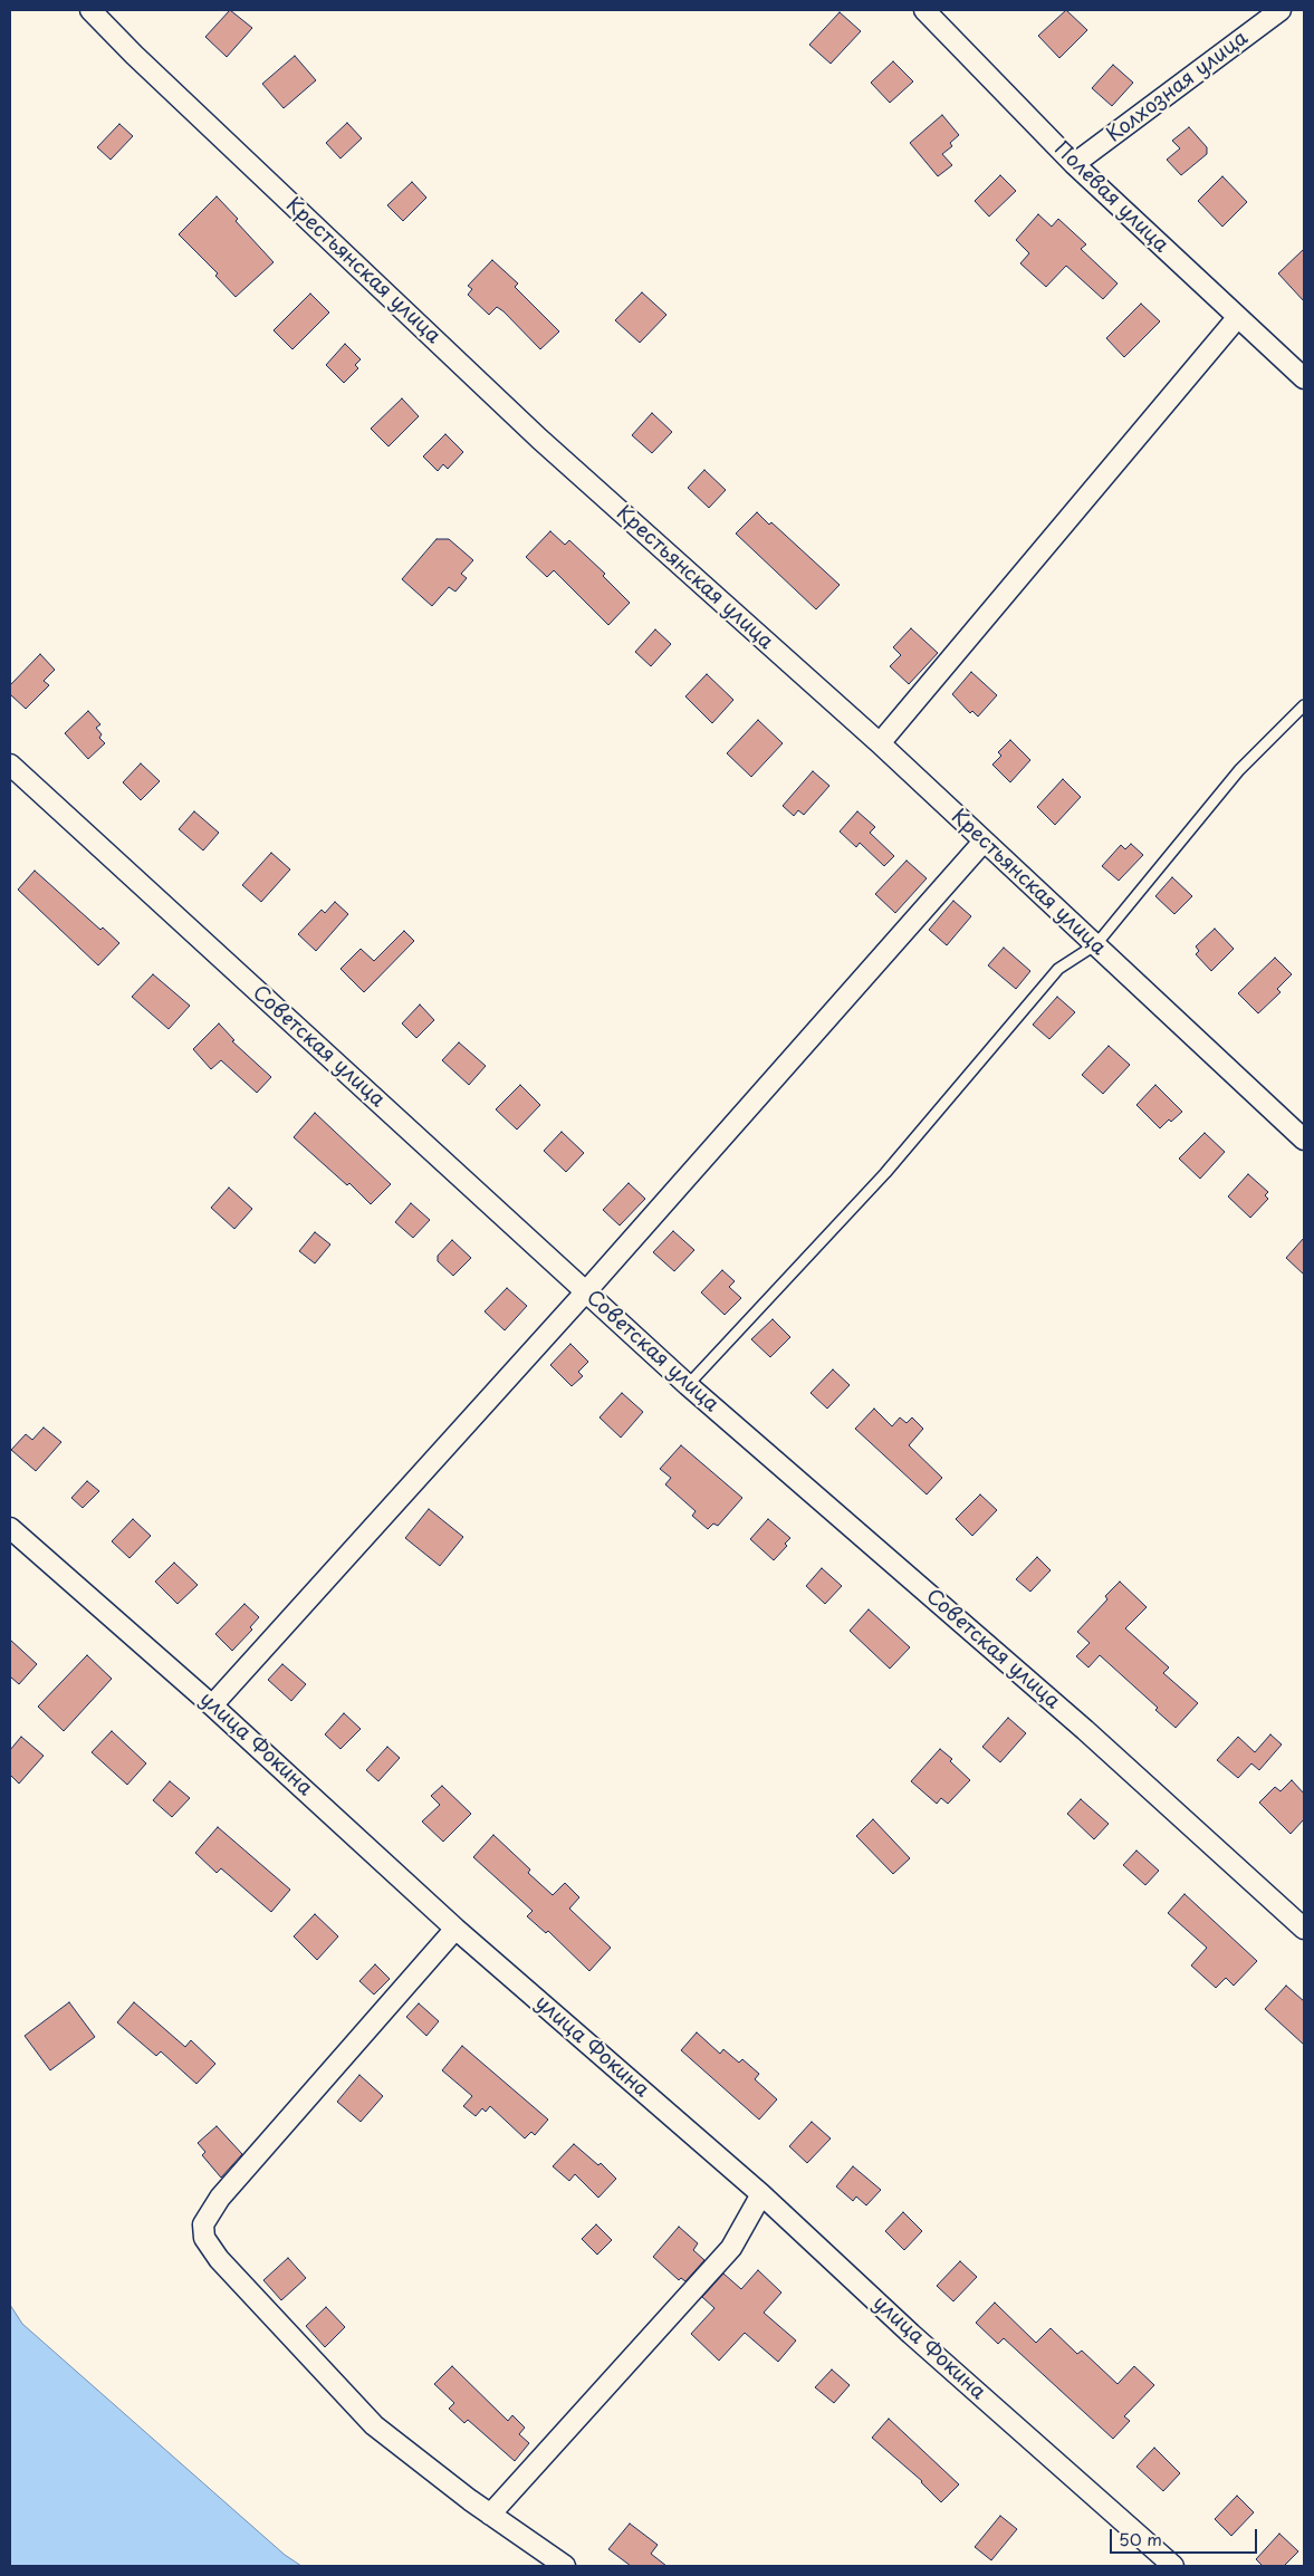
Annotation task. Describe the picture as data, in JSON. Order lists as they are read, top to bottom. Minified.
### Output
{"streets":{"street":["Колхозная улица","Полевая улица","Крестьянская улица","Советская улица","улица Фокина"]},"crossings":[["Колхозная улица","Полевая улица"]],"scale_bar":"50 m"}
